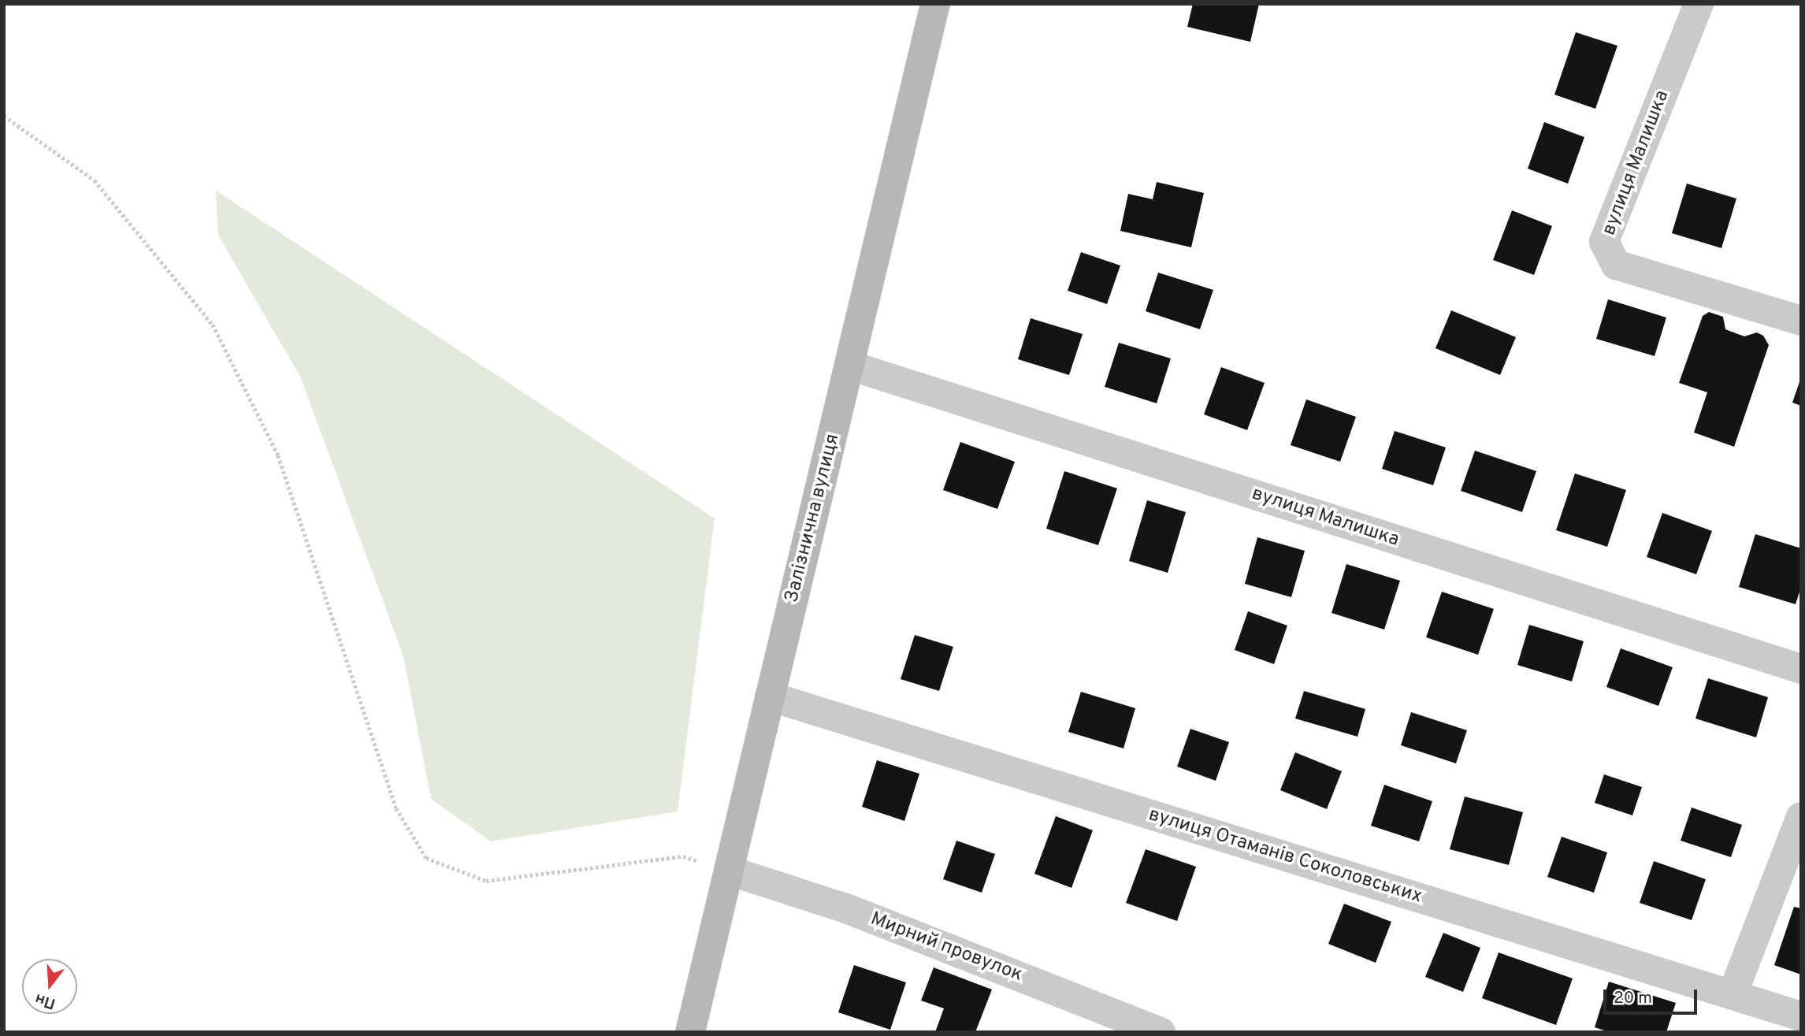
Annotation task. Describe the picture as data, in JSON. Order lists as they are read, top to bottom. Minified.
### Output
{"streets":{"street":["вулиця Малишка","Залізнична вулиця","вулиця Отаманів Соколовських","Мирний провулок"]},"crossings":[["вулиця Малишка","Залізнична вулиця"],["Залізнична вулиця","вулиця Отаманів Соколовських"],["Залізнична вулиця","Мирний провулок"]],"scale_bar":"20 m","north":"bottom"}
